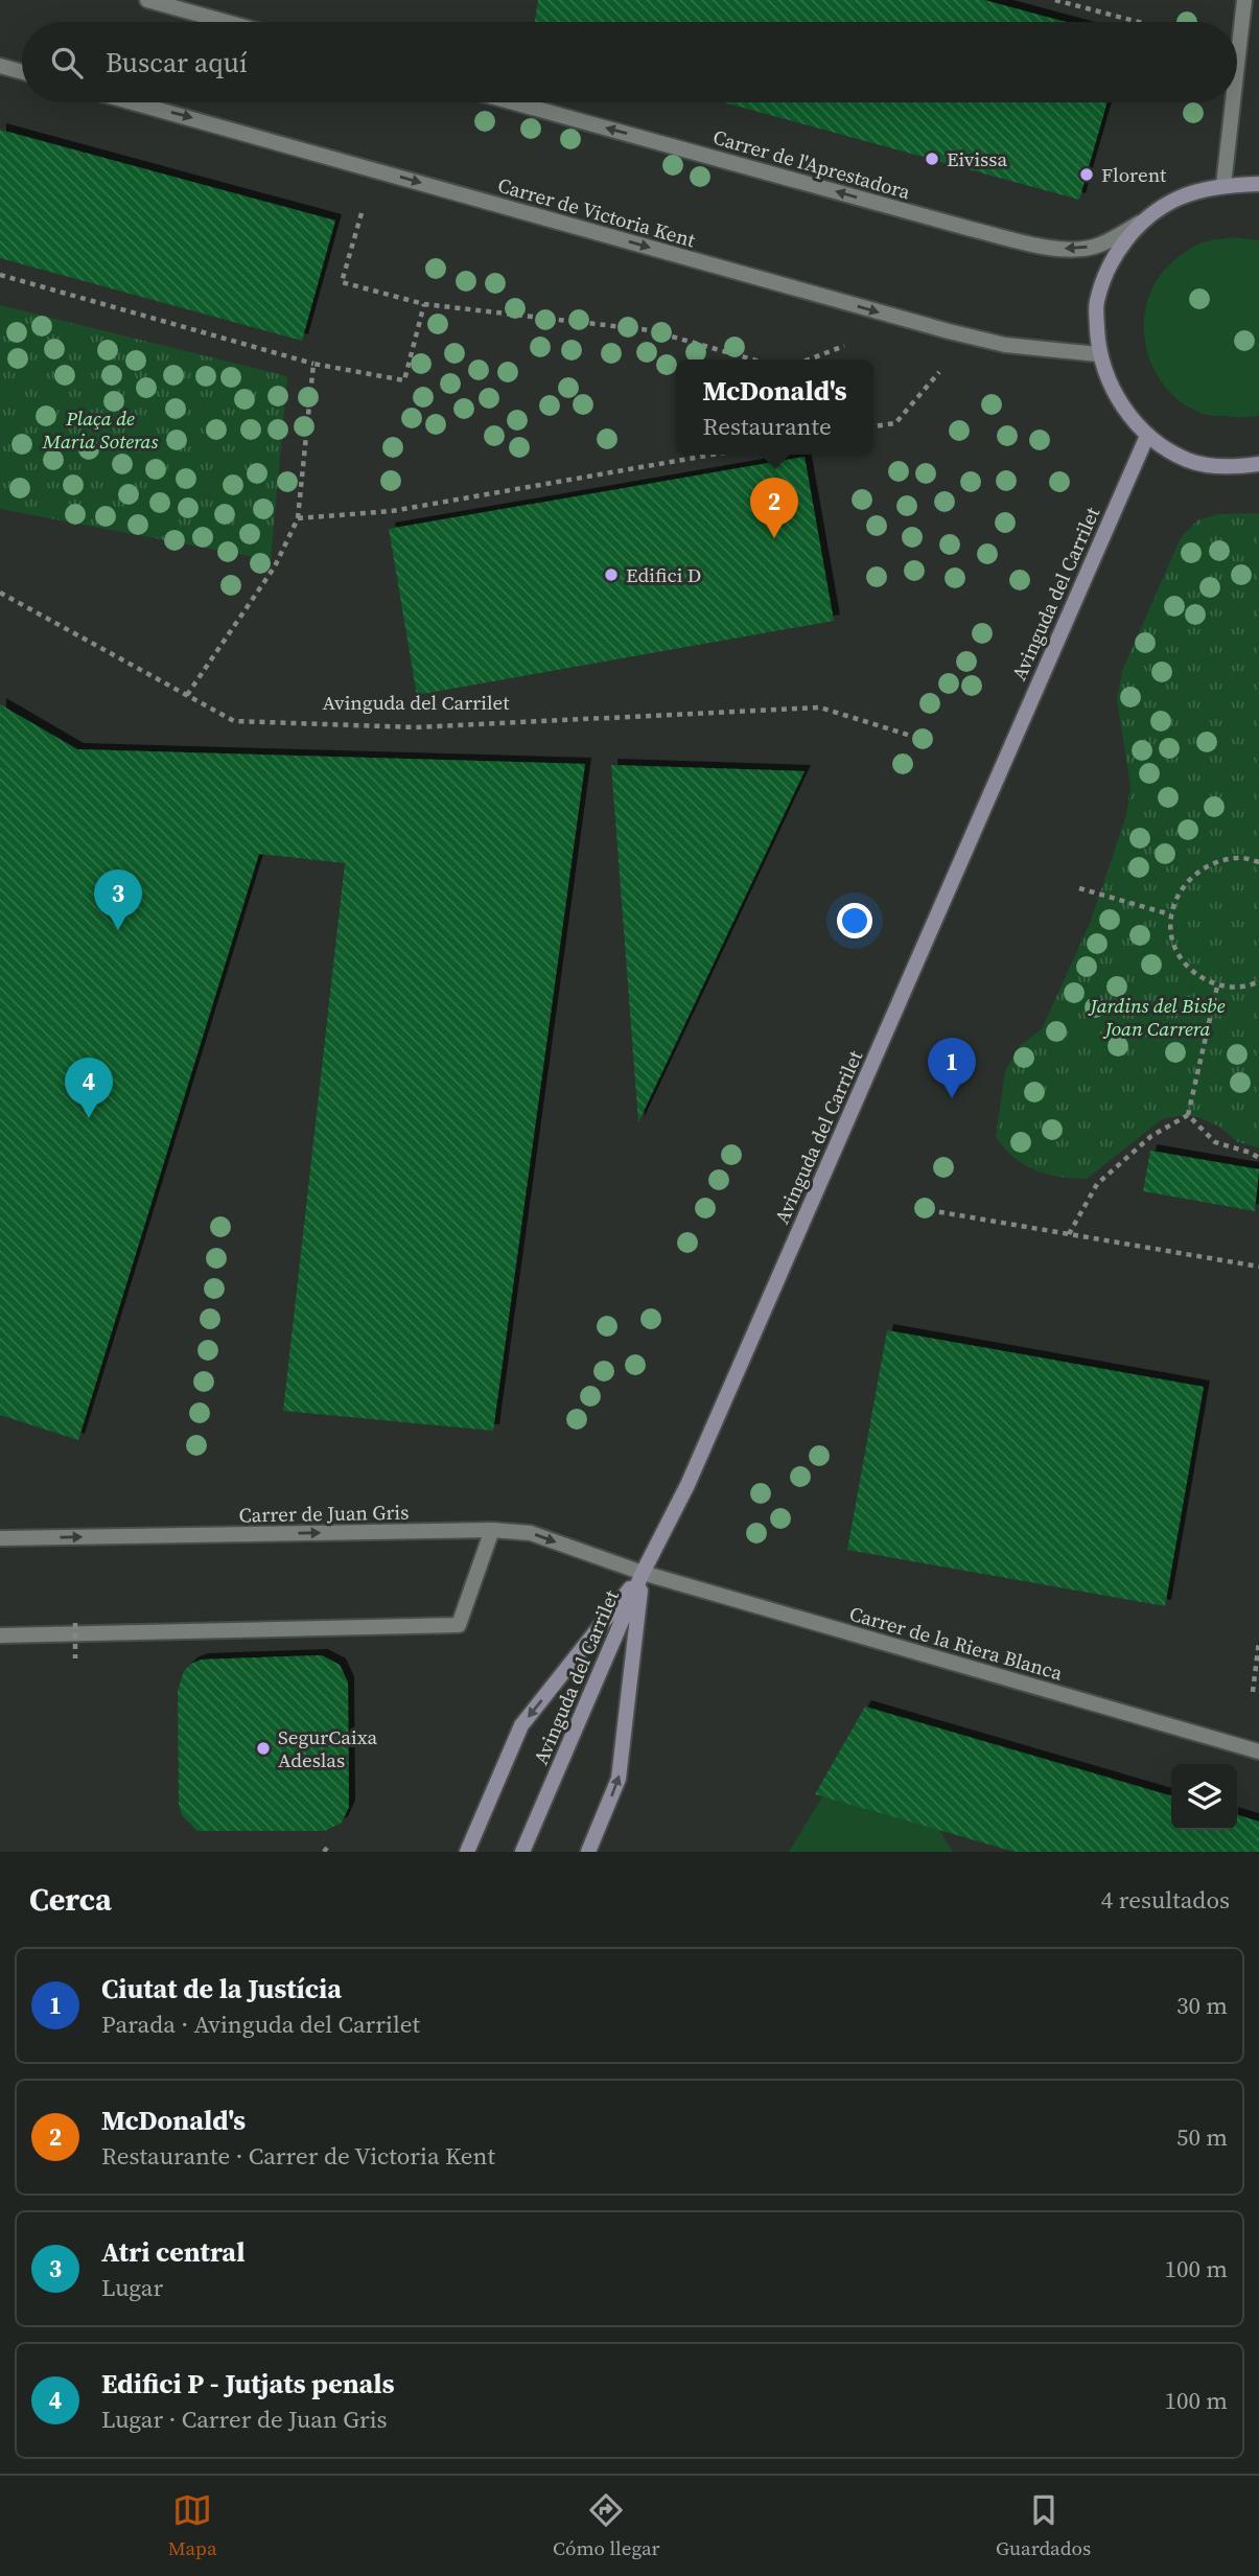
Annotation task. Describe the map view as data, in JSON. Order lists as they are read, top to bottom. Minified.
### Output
{"streets":{"street":["Carrer de l'Aprestadora","Carrer de Victoria Kent","Avinguda del Carrilet","Carrer de Juan Gris","Carrer de la Riera Blanca"]},"crossings":[["Avinguda del Carrilet","Carrer de Juan Gris"],["Avinguda del Carrilet","Carrer de la Riera Blanca"],["Carrer de Juan Gris","Carrer de la Riera Blanca"]],"one_way":["Carrer de l'Aprestadora","Carrer de Victoria Kent","Carrer de Juan Gris"],"parks":["Plaça de Maria Soteras","Jardins del Bisbe Joan Carrera"],"places":["Eivissa","Florent","Edifici D","SegurCaixa Adeslas"],"page":{"search":"Buscar aquí","popup":["McDonald's","Restaurante"],"pins":["2","3","1","4"],"heading":["Cerca","4 resultados"],"list":[{"mark":"1","name":"Ciutat de la Justícia","note":"Parada · Avinguda del Carrilet","value":"30 m"},{"mark":"2","name":"McDonald's","note":"Restaurante · Carrer de Victoria Kent","value":"50 m"},{"mark":"3","name":"Atri central","note":"Lugar","value":"100 m"},{"mark":"4","name":"Edifici P - Jutjats penals","note":"Lugar · Carrer de Juan Gris","value":"100 m"}],"nav":["Mapa","Cómo llegar","Guardados"]}}
